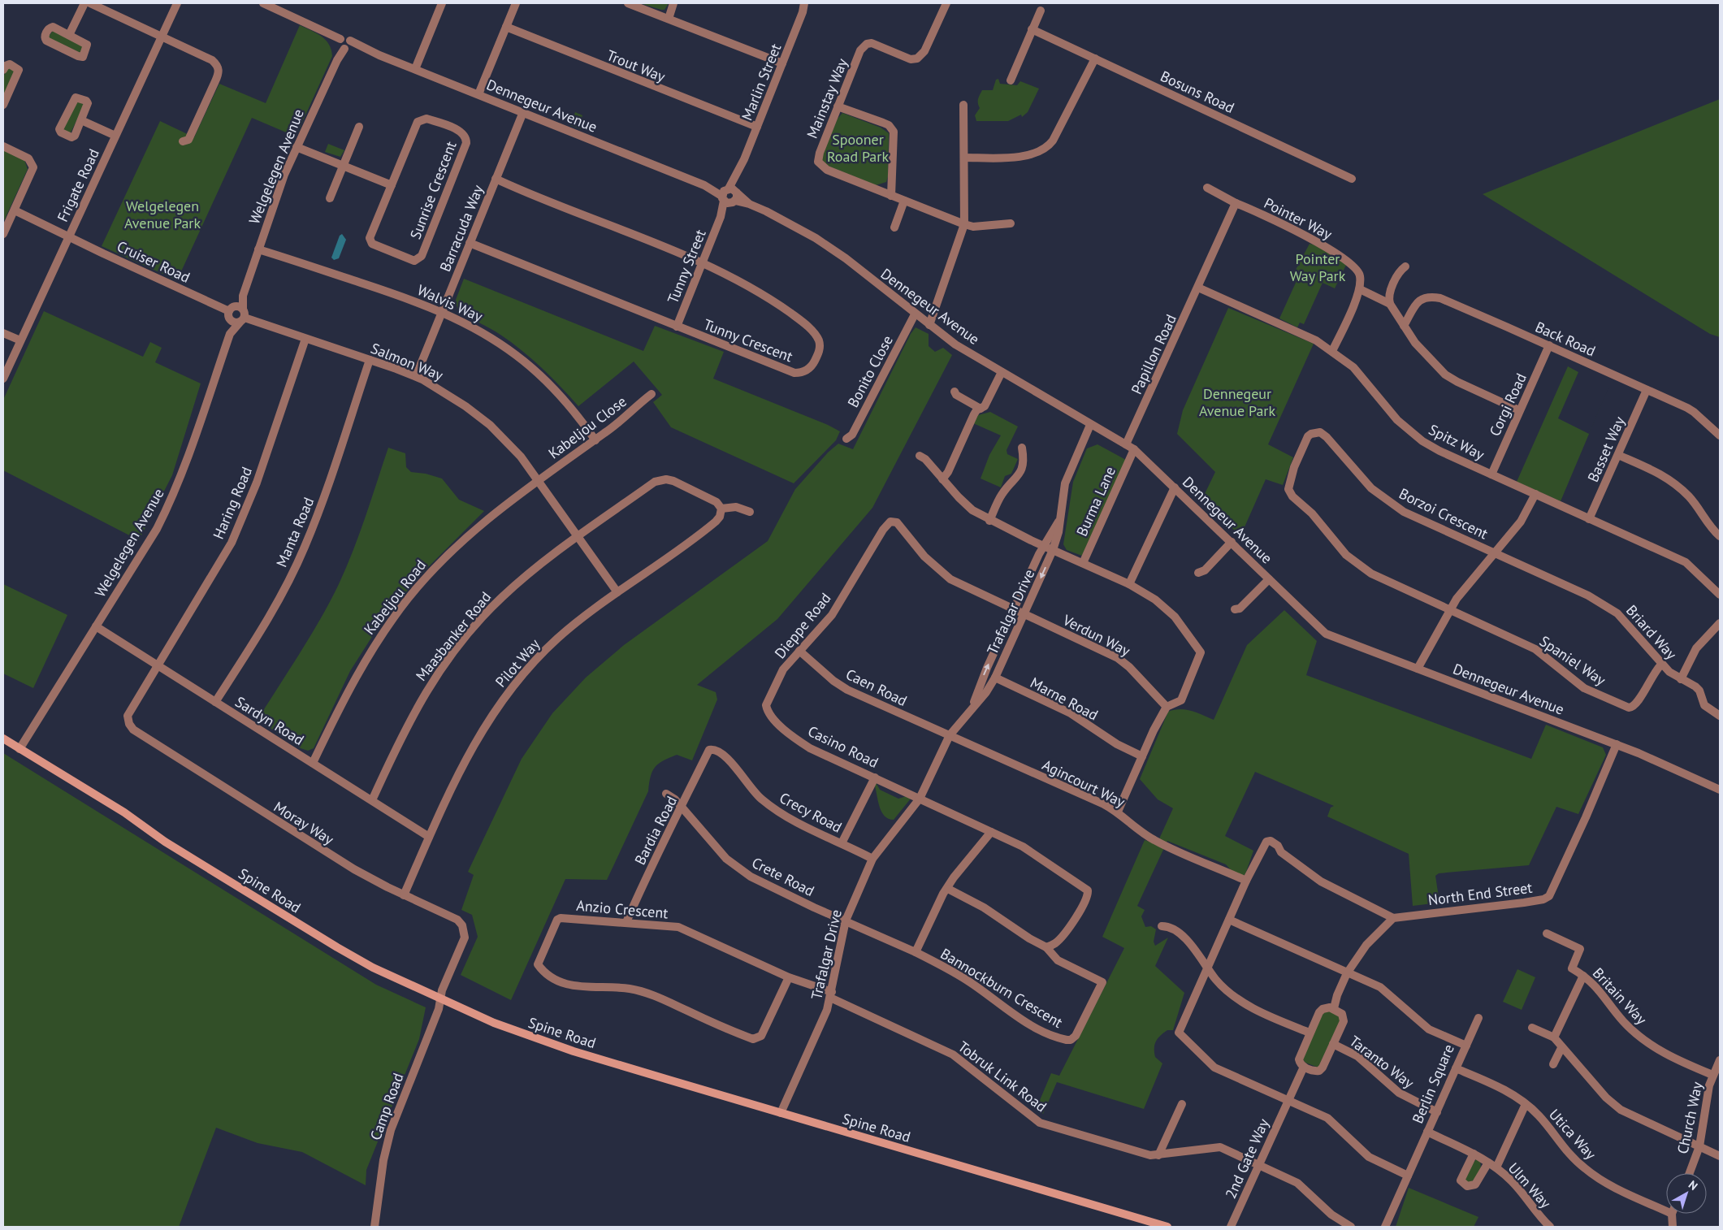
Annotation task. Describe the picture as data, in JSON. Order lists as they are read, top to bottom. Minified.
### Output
{"streets":{"main road":["Spine Road"],"street":["Trout Way","Marlin Street","Bosuns Road","Mainstay Way","Dennegeur Avenue","Welgelegen Avenue","Frigate Road","Sunrise Crescent","Pointer Way","Barracuda Way","Cruiser Road","Tunny Street","Walvis Way","Back Road","Tunny Crescent","Papillon Road","Salmon Way","Bonito Close","Corgi Road","Kabeljou Close","Spitz Way","Basset Way","Burma Lane","Haring Road","Borzoi Crescent","Manta Road","Kabeljou Road","Trafalgar Drive","Dieppe Road","Briard Way","Verdun Way","Maasbanker Road","Spaniel Way","Pilot Way","Caen Road","Marne Road","Sardyn Road","Casino Road","Agincourt Way","Crecy Road","Moray Way","Bardia Road","Crete Road","North End Street","Anzio Crescent","Bannockburn Crescent","Britain Way","Taranto Way","Tobruk Link Road","Berlin Square","Camp Road","Church Way","Utica Way","2nd Gate Way","Ulm Way"]},"crossings":[["Trout Way","Marlin Street"],["Marlin Street","Dennegeur Avenue"],["Marlin Street","Tunny Street"],["Dennegeur Avenue","Welgelegen Avenue"],["Dennegeur Avenue","Barracuda Way"],["Dennegeur Avenue","Tunny Street"],["Dennegeur Avenue","Papillon Road"],["Dennegeur Avenue","Bonito Close"],["Dennegeur Avenue","Burma Lane"],["Dennegeur Avenue","Trafalgar Drive"],["Dennegeur Avenue","North End Street"],["Welgelegen Avenue","Cruiser Road"],["Welgelegen Avenue","Walvis Way"],["Welgelegen Avenue","Salmon Way"],["Welgelegen Avenue","Sardyn Road"],["Welgelegen Avenue","Spine Road"],["Frigate Road","Cruiser Road"],["Pointer Way","Papillon Road"],["Barracuda Way","Walvis Way"],["Barracuda Way","Tunny Crescent"],["Barracuda Way","Salmon Way"],["Cruiser Road","Salmon Way"],["Tunny Street","Tunny Crescent"],["Walvis Way","Kabeljou Close"],["Back Road","Corgi Road"],["Back Road","Basset Way"],["Papillon Road","Spitz Way"],["Salmon Way","Kabeljou Close"],["Salmon Way","Haring Road"],["Salmon Way","Manta Road"],["Salmon Way","Kabeljou Road"],["Salmon Way","Maasbanker Road"],["Salmon Way","Pilot Way"],["Corgi Road","Spitz Way"],["Kabeljou Close","Kabeljou Road"],["Spitz Way","Basset Way"],["Haring Road","Sardyn Road"],["Haring Road","Moray Way"],["Borzoi Crescent","Briard Way"],["Borzoi Crescent","Spaniel Way"],["Manta Road","Sardyn Road"],["Kabeljou Road","Sardyn Road"],["Trafalgar Drive","Verdun Way"],["Trafalgar Drive","Caen Road"],["Trafalgar Drive","Marne Road"],["Trafalgar Drive","Casino Road"],["Trafalgar Drive","Agincourt Way"],["Trafalgar Drive","Crecy Road"],["Trafalgar Drive","Crete Road"],["Trafalgar Drive","Spine Road"],["Trafalgar Drive","Anzio Crescent"],["Trafalgar Drive","Tobruk Link Road"],["Dieppe Road","Verdun Way"],["Dieppe Road","Caen Road"],["Dieppe Road","Casino Road"],["Briard Way","Spaniel Way"],["Maasbanker Road","Sardyn Road"],["Pilot Way","Sardyn Road"],["Pilot Way","Moray Way"],["Caen Road","Agincourt Way"],["Sardyn Road","Moray Way"],["Casino Road","Bannockburn Crescent"],["Crecy Road","Bardia Road"],["Moray Way","Spine Road"],["Moray Way","Camp Road"],["Bardia Road","Crete Road"],["Bardia Road","Anzio Crescent"],["Crete Road","Bannockburn Crescent"],["Spine Road","Camp Road"],["Anzio Crescent","Tobruk Link Road"],["Britain Way","Church Way"],["Taranto Way","Berlin Square"],["Tobruk Link Road","2nd Gate Way"],["Berlin Square","Utica Way"],["Berlin Square","Ulm Way"]],"parks":["Spooner Road Park","Welgelegen Avenue Park","Pointer Way Park","Dennegeur Avenue Park"],"north":"top right"}
